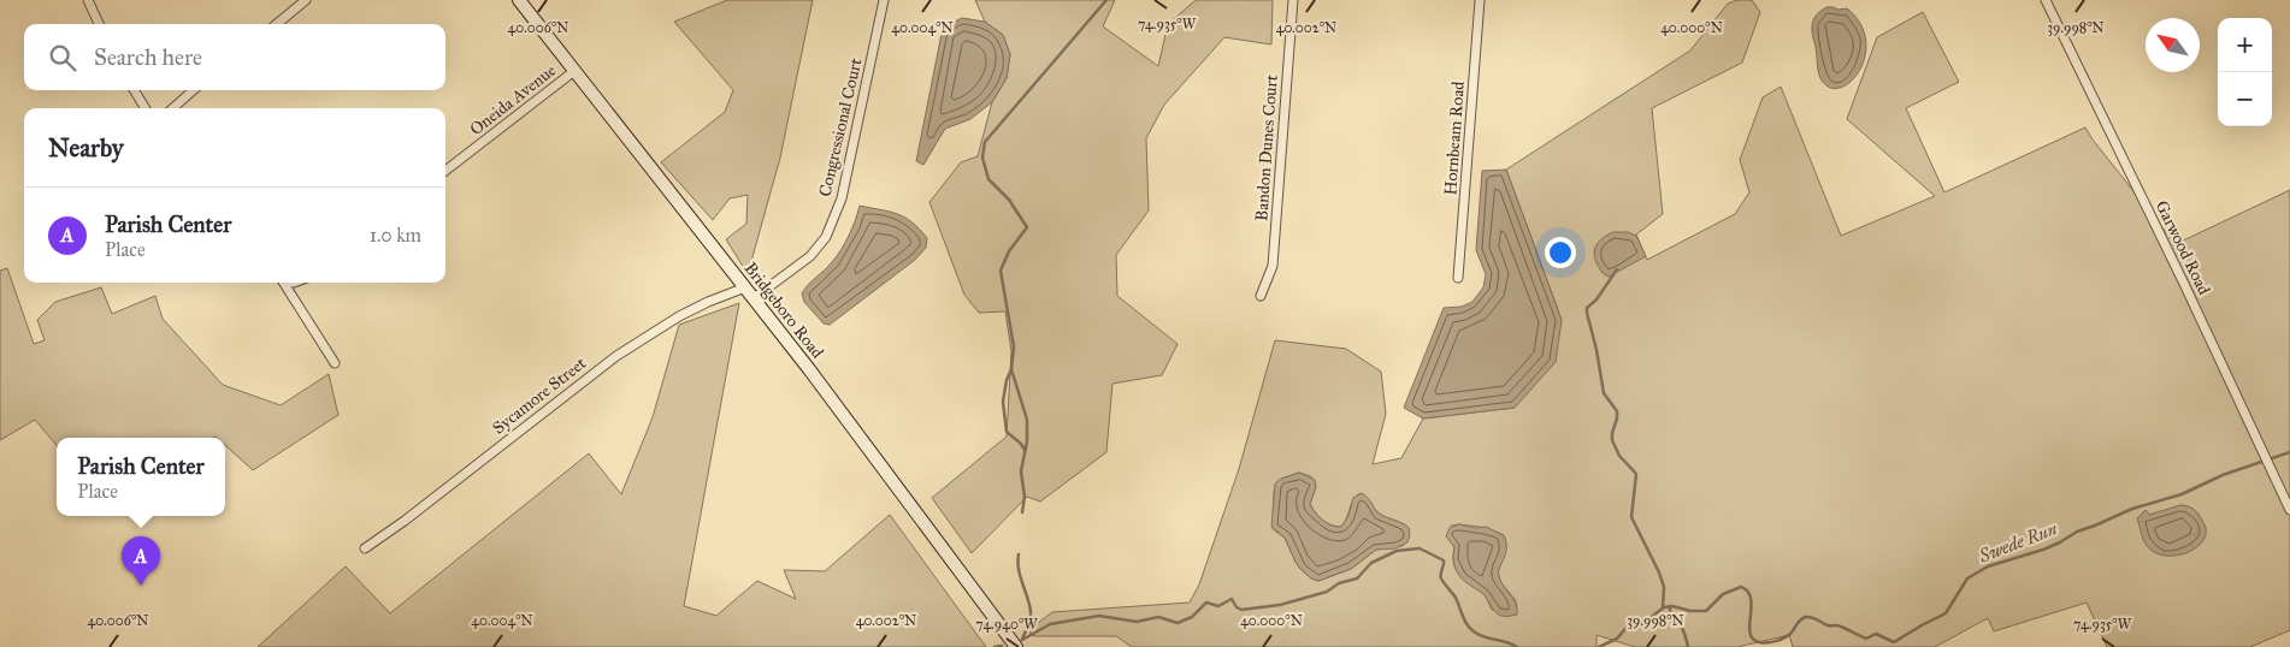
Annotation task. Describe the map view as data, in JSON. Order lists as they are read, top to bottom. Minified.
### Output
{"streets":{"main road":["Bridgeboro Road"],"street":["Oneida Avenue","Congressional Court","Hornbeam Road","Bandon Dunes Court","Garwood Road","Sycamore Street"]},"crossings":[["Oneida Avenue","Bridgeboro Road"],["Congressional Court","Bridgeboro Road"],["Bridgeboro Road","Sycamore Street"]],"water":["Swede Run"],"north":"top left","page":{"map_buttons":["+","−"],"search":"Search here","heading":"Nearby","list":[{"mark":"A","name":"Parish Center","note":"Place","value":"1.0 km"}],"popup":["Parish Center","Place"],"pins":"A"},"coordinates":["74.935°W","40.006°N","40.004°N","40.002°N","40.000°N","39.998°N","74.940°W"]}
